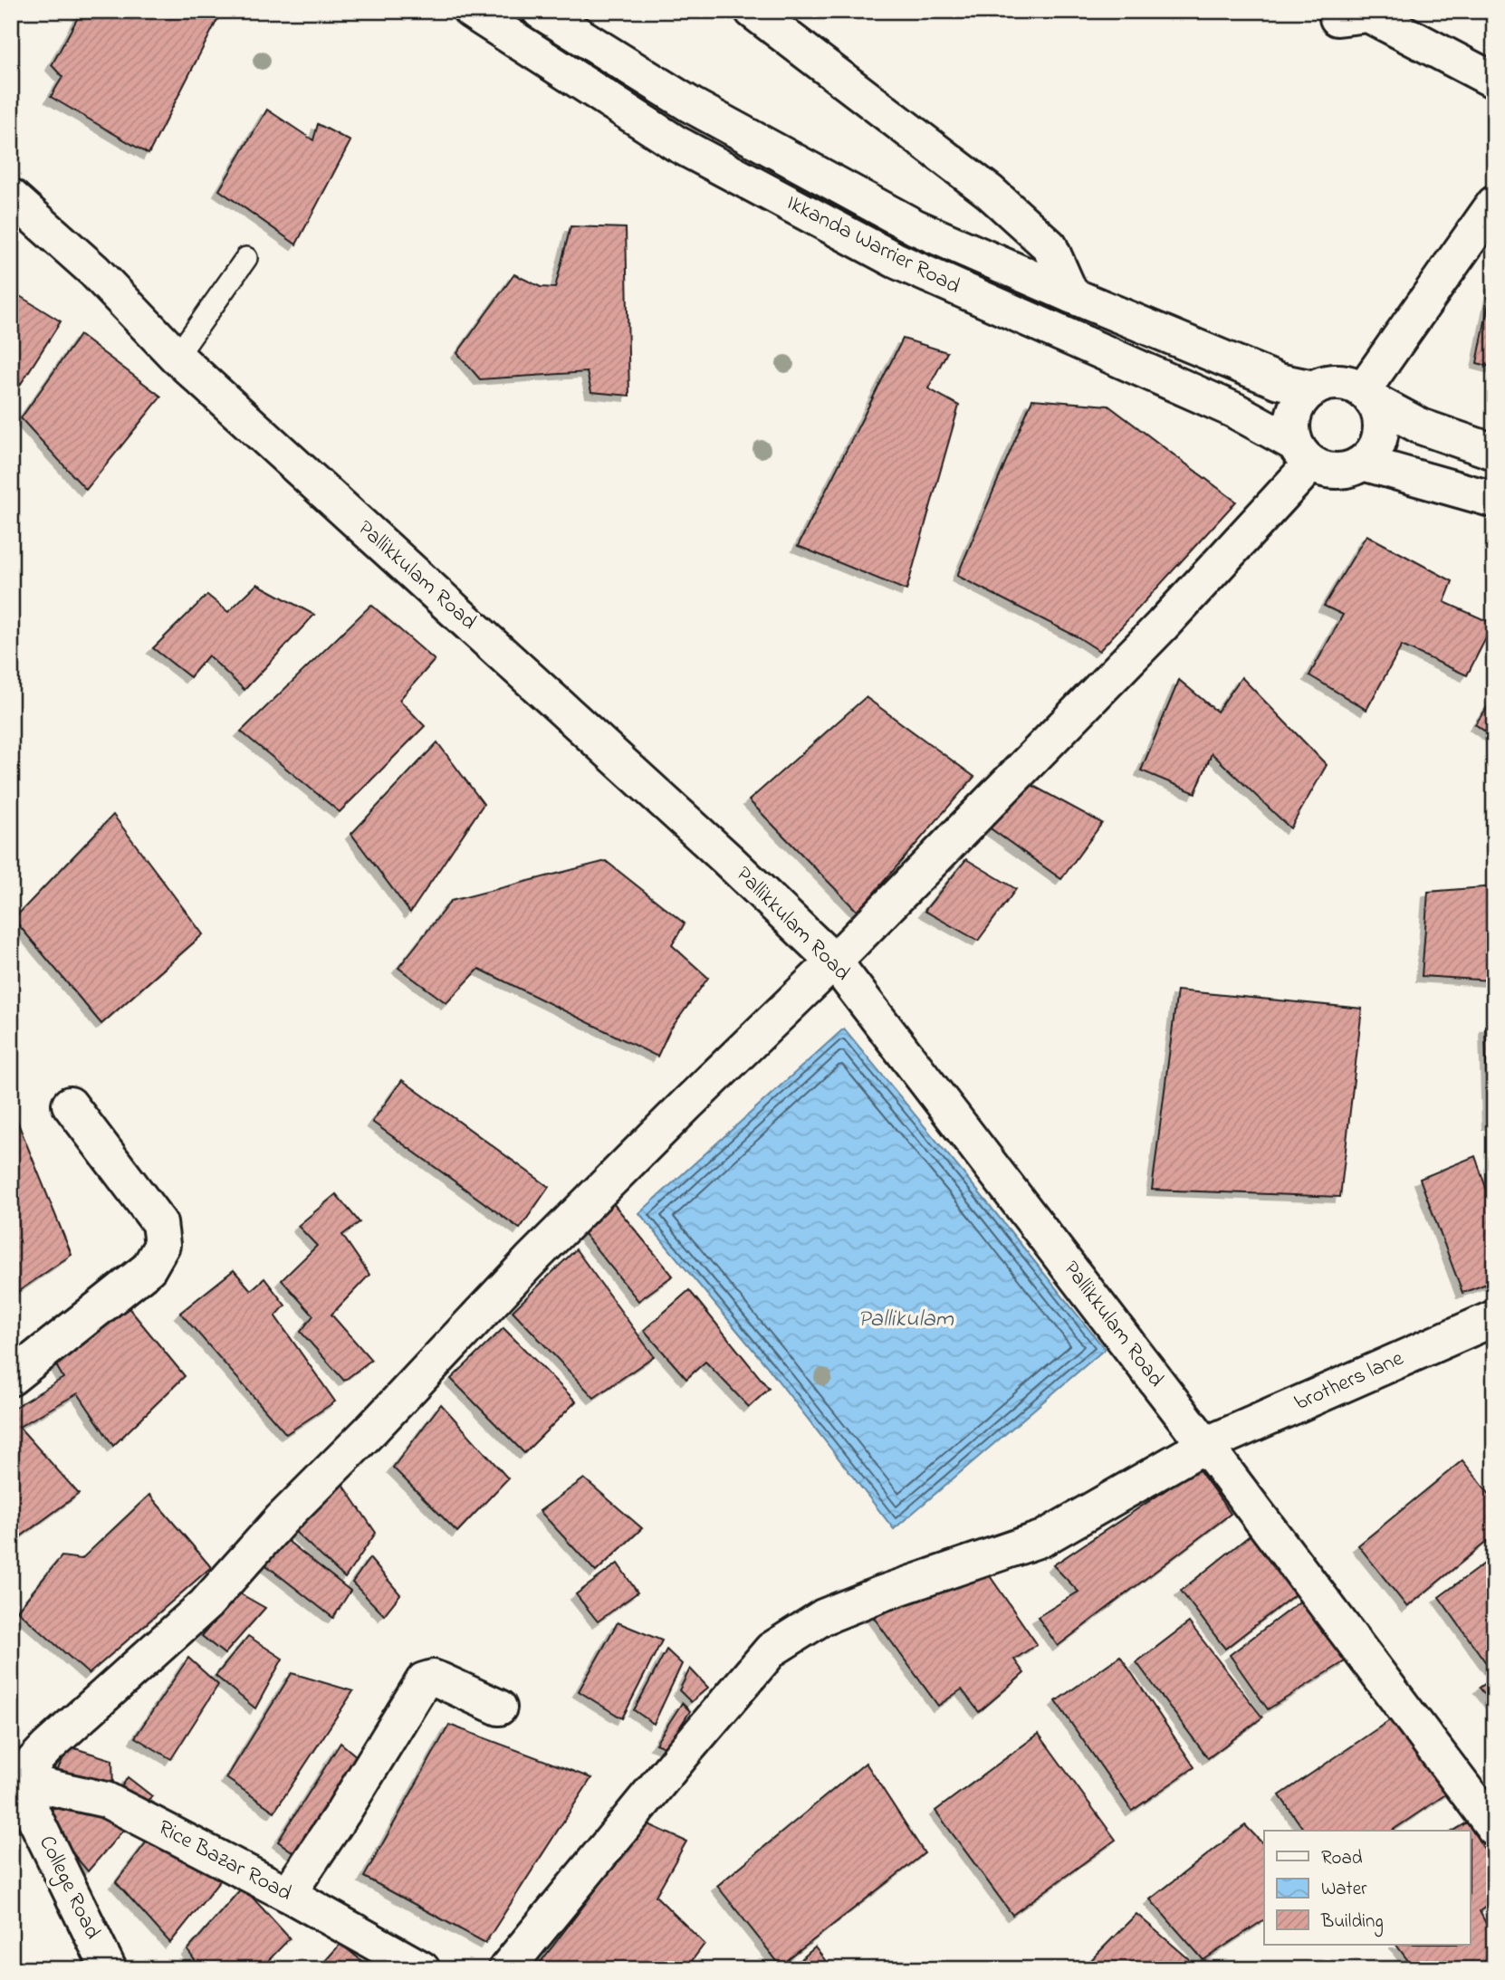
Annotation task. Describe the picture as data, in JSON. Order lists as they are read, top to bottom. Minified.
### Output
{"streets":{"street":["Ikkanda Warrier Road","Pallikkulam Road","brothers lane","Rice Bazar Road","College Road"]},"crossings":[["Pallikkulam Road","brothers lane"],["Rice Bazar Road","College Road"]],"water":["Pallikulam"],"legend":["Road","Water","Building"]}
